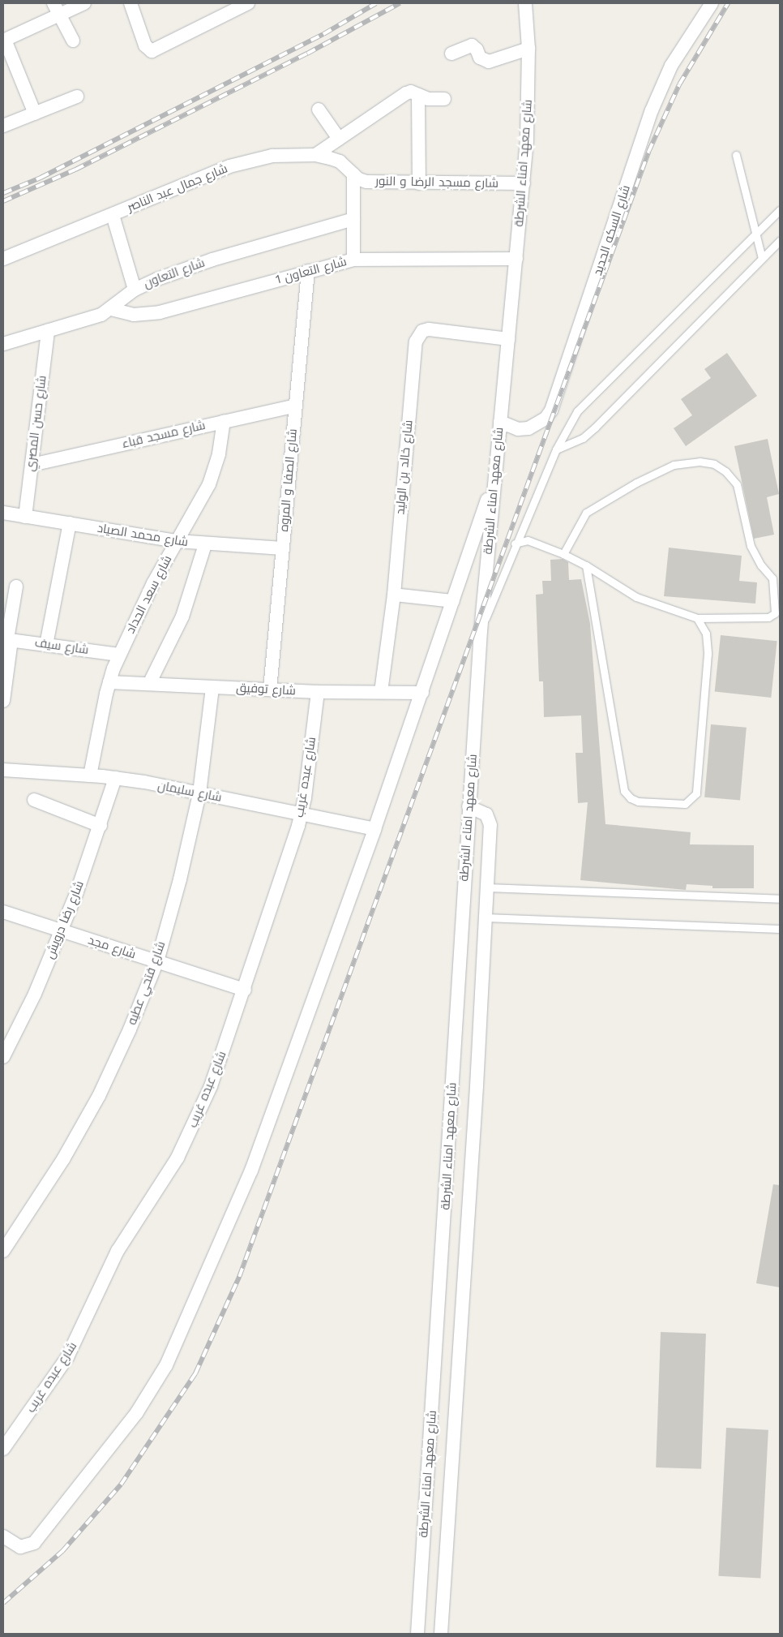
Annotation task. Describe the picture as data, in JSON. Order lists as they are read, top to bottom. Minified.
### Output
{"streets":{"street":["شارع معهد امناء الشرطة","شارع مسجد الرضا و النور","شارع جمال عبد الناصر","شارع السكه الحديد","شارع التعاون 1","شارع التعاون","شارع حسن المصري","شارع مسجد قباء","شارع خالد بن الوليد","شارع الصفا و المروه","شارع محمد الصياد","شارع سعد الحداد","شارع سيف","شارع توفيق","شارع عبده غريب","شارع سليمان","شارع رضا درويش","شارع مجد","شارع فتحي عطيه"]},"crossings":[["شارع معهد امناء الشرطة","شارع مسجد الرضا و النور"],["شارع معهد امناء الشرطة","شارع السكه الحديد"],["شارع معهد امناء الشرطة","شارع التعاون 1"],["شارع معهد امناء الشرطة","شارع خالد بن الوليد"],["شارع مسجد الرضا و النور","شارع جمال عبد الناصر"],["شارع التعاون 1","شارع التعاون"],["شارع التعاون 1","شارع الصفا و المروه"],["شارع التعاون","شارع حسن المصري"],["شارع حسن المصري","شارع مسجد قباء"],["شارع حسن المصري","شارع محمد الصياد"],["شارع مسجد قباء","شارع الصفا و المروه"],["شارع مسجد قباء","شارع سعد الحداد"],["شارع خالد بن الوليد","شارع توفيق"],["شارع الصفا و المروه","شارع محمد الصياد"],["شارع الصفا و المروه","شارع توفيق"],["شارع محمد الصياد","شارع سعد الحداد"],["شارع سعد الحداد","شارع سيف"],["شارع سعد الحداد","شارع توفيق"],["شارع سعد الحداد","شارع سليمان"],["شارع توفيق","شارع عبده غريب"],["شارع توفيق","شارع فتحي عطيه"],["شارع عبده غريب","شارع سليمان"],["شارع عبده غريب","شارع مجد"],["شارع سليمان","شارع رضا درويش"],["شارع سليمان","شارع فتحي عطيه"],["شارع رضا درويش","شارع مجد"],["شارع مجد","شارع فتحي عطيه"]]}
